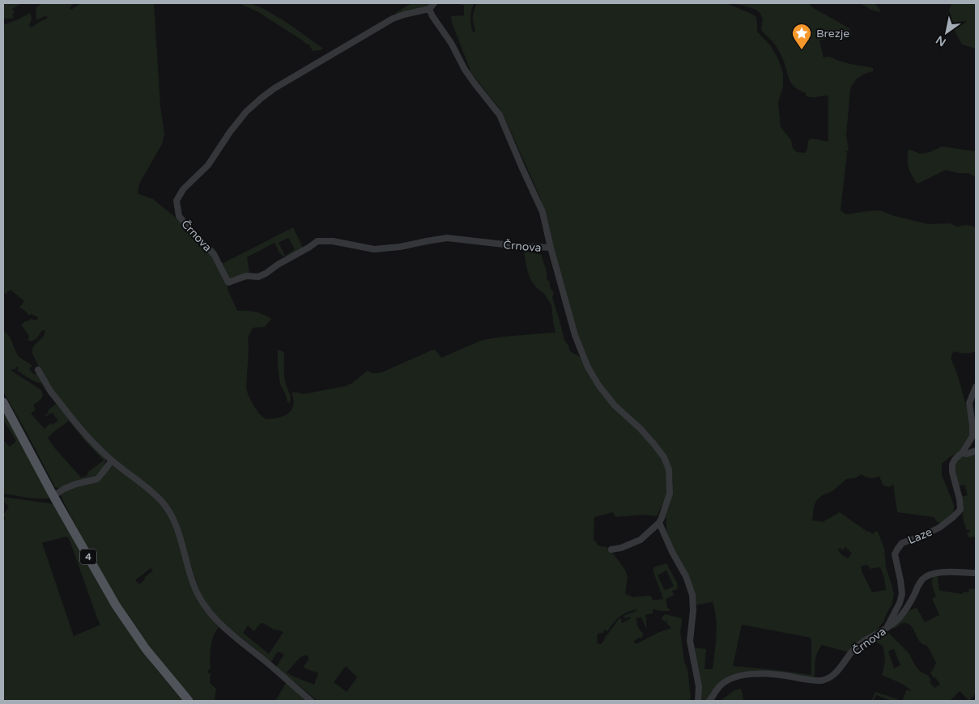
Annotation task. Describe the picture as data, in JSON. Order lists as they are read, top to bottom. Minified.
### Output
{"streets":{"main road":["4"],"street":["Črnova","Laze"]},"crossings":[["Črnova","Laze"]],"places":{"place":["Brezje"]},"north":"bottom left"}
